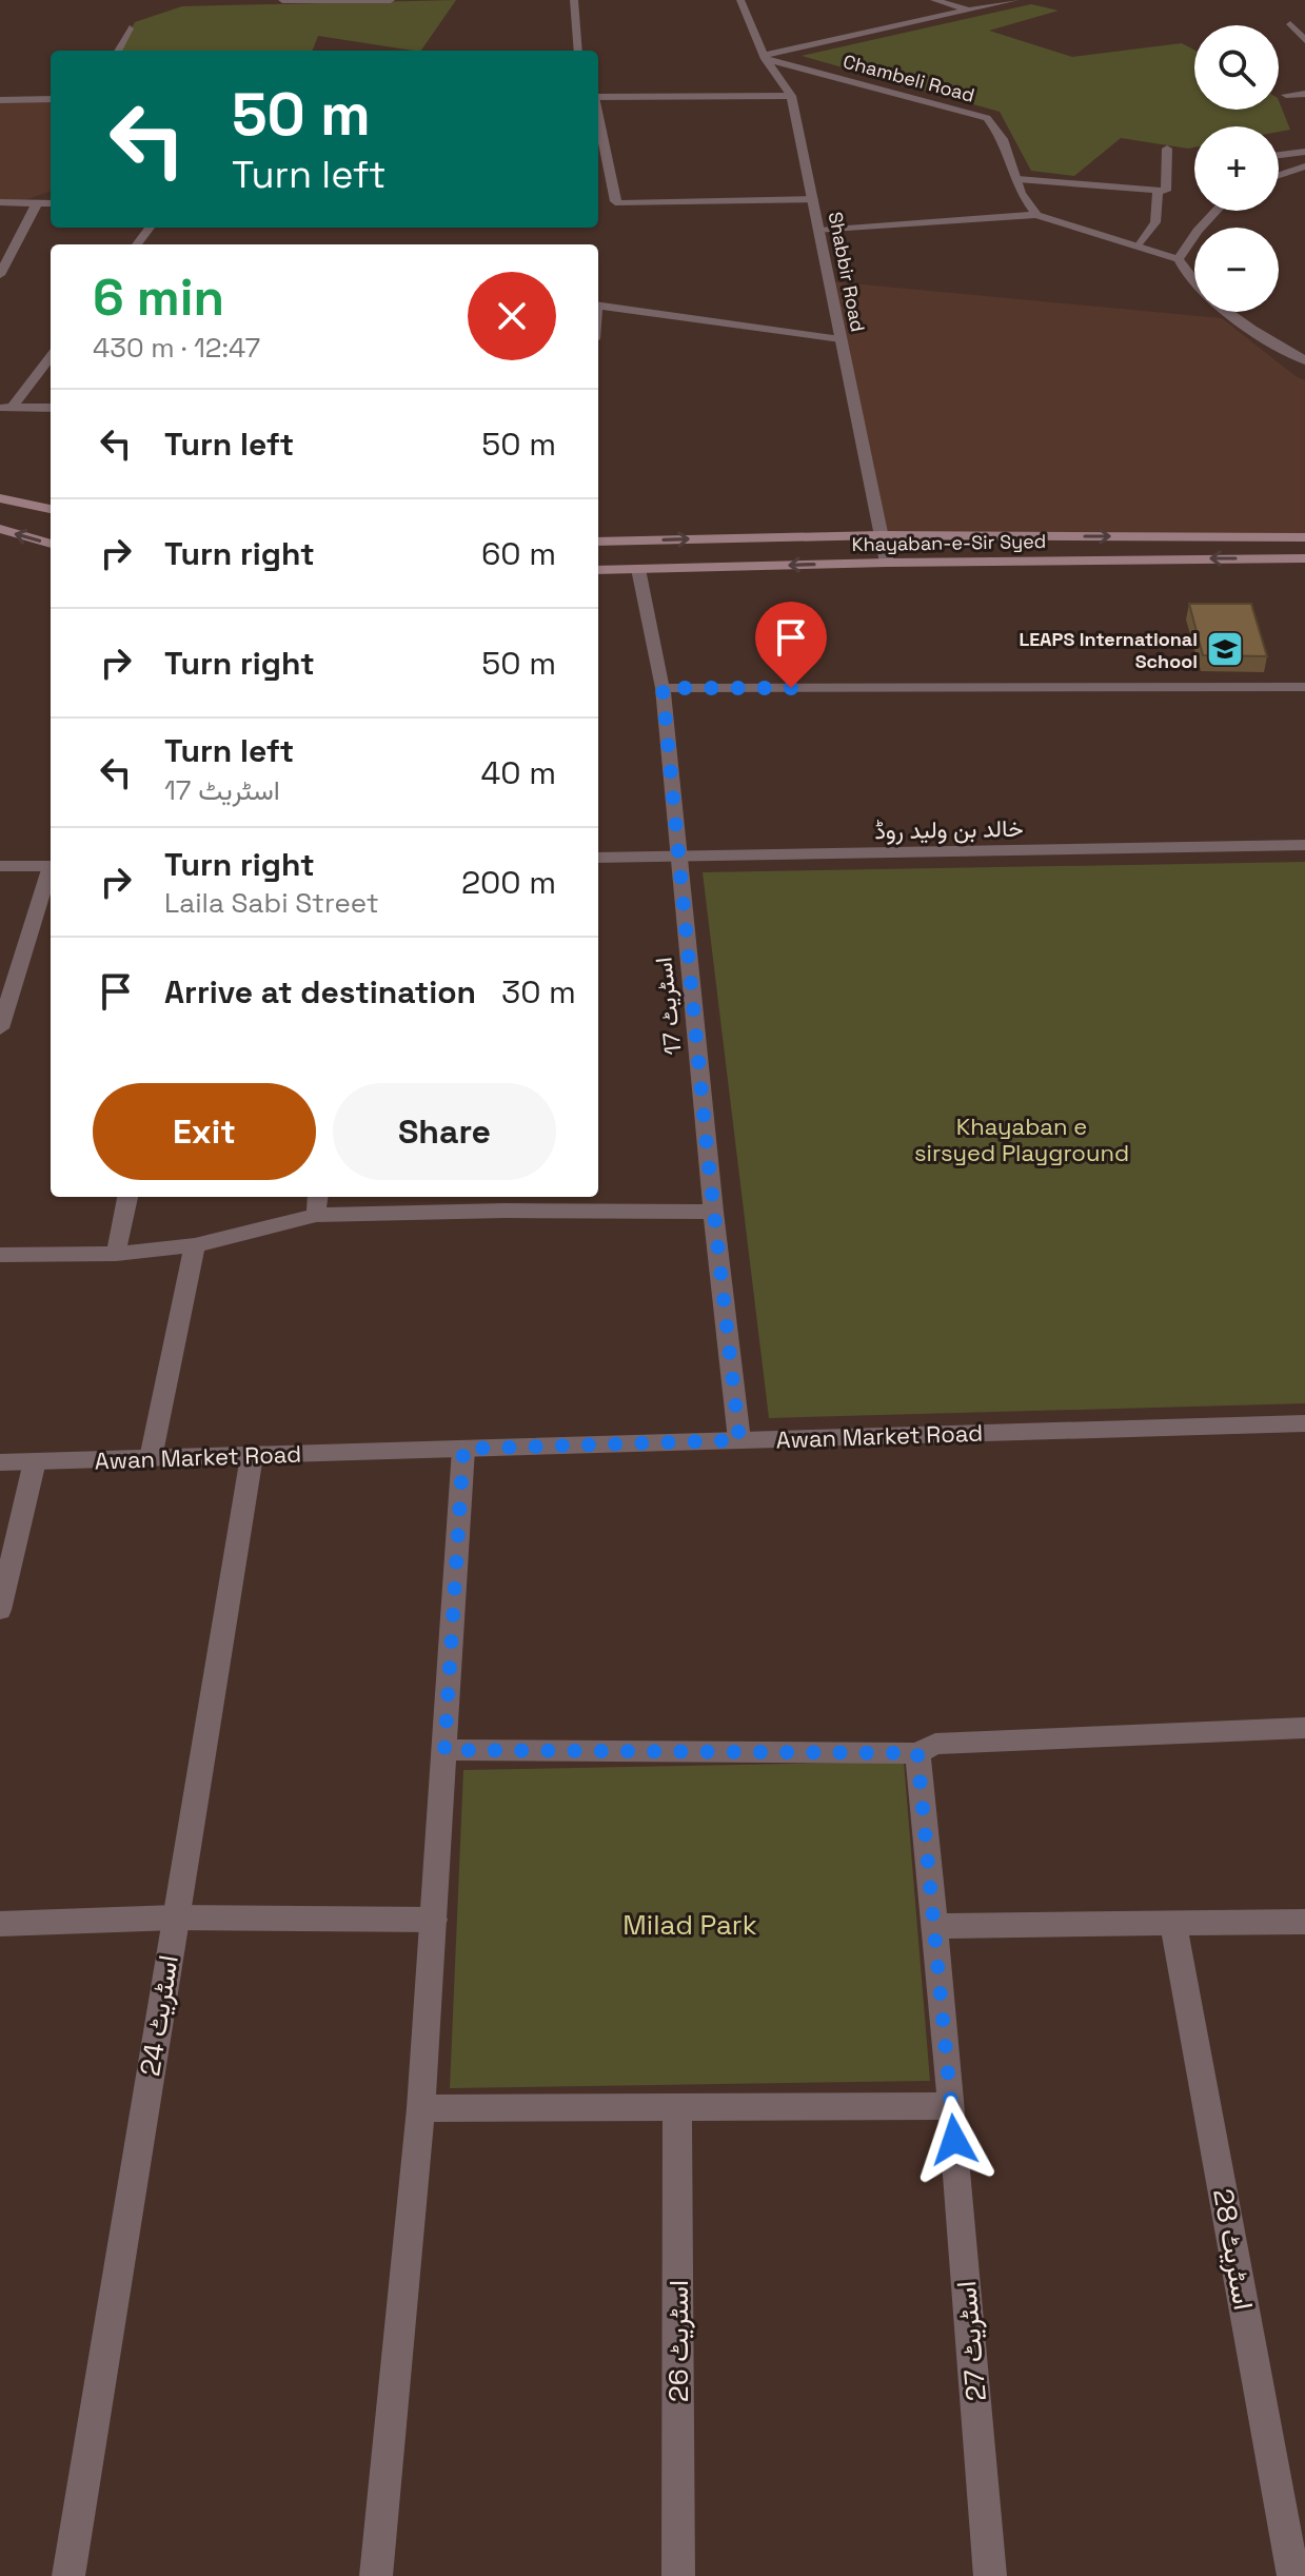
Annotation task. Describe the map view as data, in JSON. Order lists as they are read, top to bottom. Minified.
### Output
{"streets":{"main road":["Khayaban-e-Sir Syed"],"street":["Chambeli Road","Shabbir Road","خالد بن ولید روڈ","اسٹریٹ 17","Awan Market Road","اسٹریٹ 24","اسٹریٹ 28","اسٹریٹ 26","اسٹریٹ 27"]},"crossings":[["Chambeli Road","Shabbir Road"],["Shabbir Road","Khayaban-e-Sir Syed"],["Khayaban-e-Sir Syed","اسٹریٹ 17"],["خالد بن ولید روڈ","اسٹریٹ 17"],["اسٹریٹ 17","Awan Market Road"],["Awan Market Road","اسٹریٹ 24"]],"parks":["Khayaban e sirsyed Playground","Milad Park"],"places":{"school or university":["LEAPS International School"]},"page":{"map_buttons":["+","−"],"turn":["50 m","Turn left"],"heading":["6 min","430 m · 12:47"],"list":[{"name":"Turn left","value":"50 m"},{"name":"Turn right","value":"60 m"},{"name":"Turn right","value":"50 m"},{"name":"Turn left","note":"اسٹریٹ 17","value":"40 m"},{"name":"Turn right","note":"Laila Sabi Street","value":"200 m"},{"name":"Arrive at destination","value":"30 m"}],"buttons":["Exit","Share"]}}
